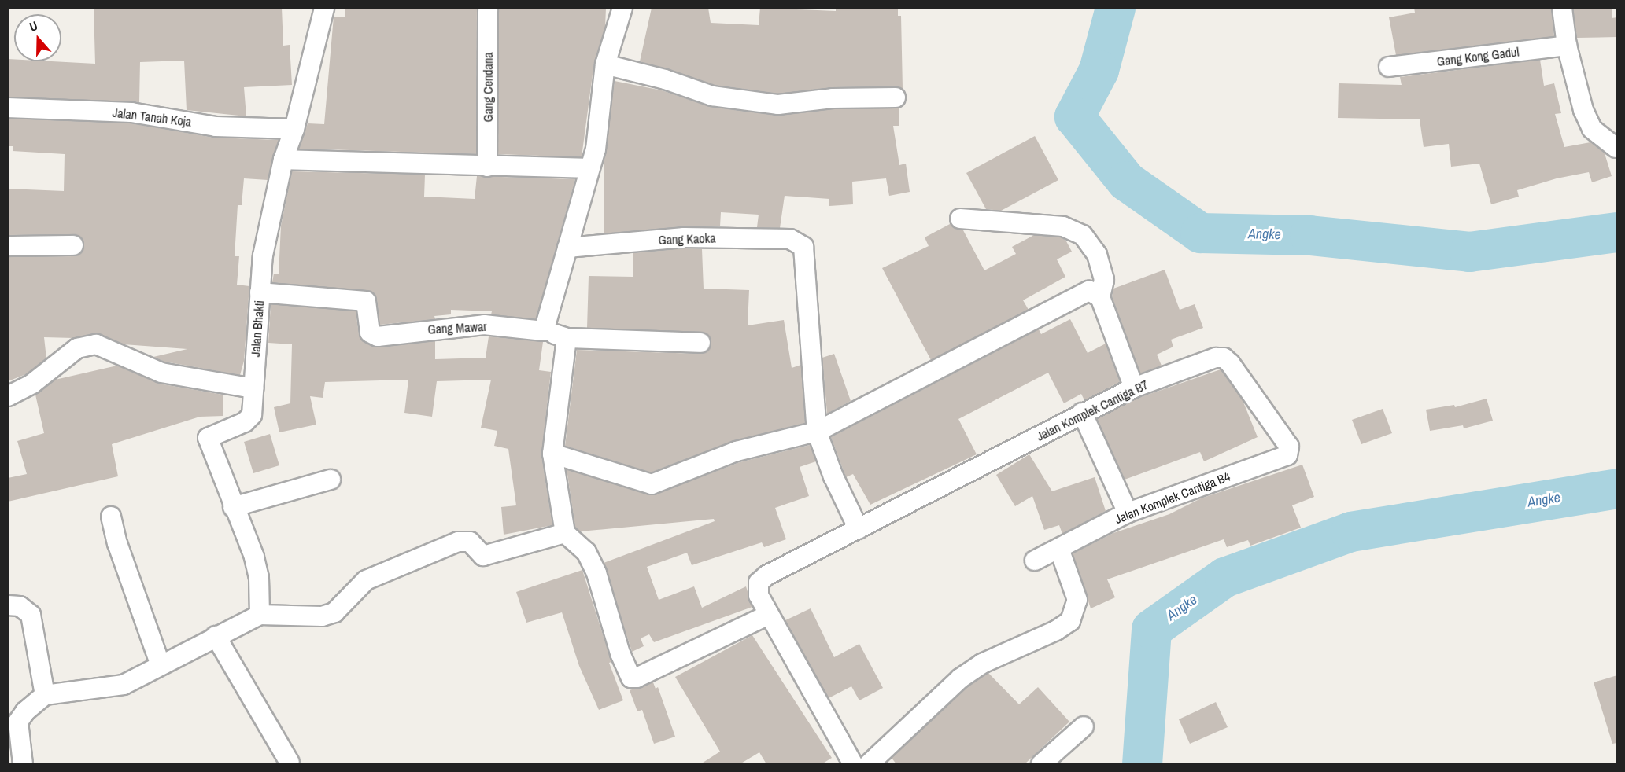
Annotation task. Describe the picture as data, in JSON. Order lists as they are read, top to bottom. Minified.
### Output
{"streets":{"street":["Gang Kong Gadul","Gang Cendana","Jalan Tanah Koja","Gang Kaoka","Gang Mawar","Jalan Bhakti","Jalan Komplek Cantiga B7","Jalan Komplek Cantiga B4"]},"crossings":[["Jalan Tanah Koja","Jalan Bhakti"],["Gang Mawar","Jalan Bhakti"],["Jalan Komplek Cantiga B7","Jalan Komplek Cantiga B4"]],"water":["Angke"],"north":"top"}
